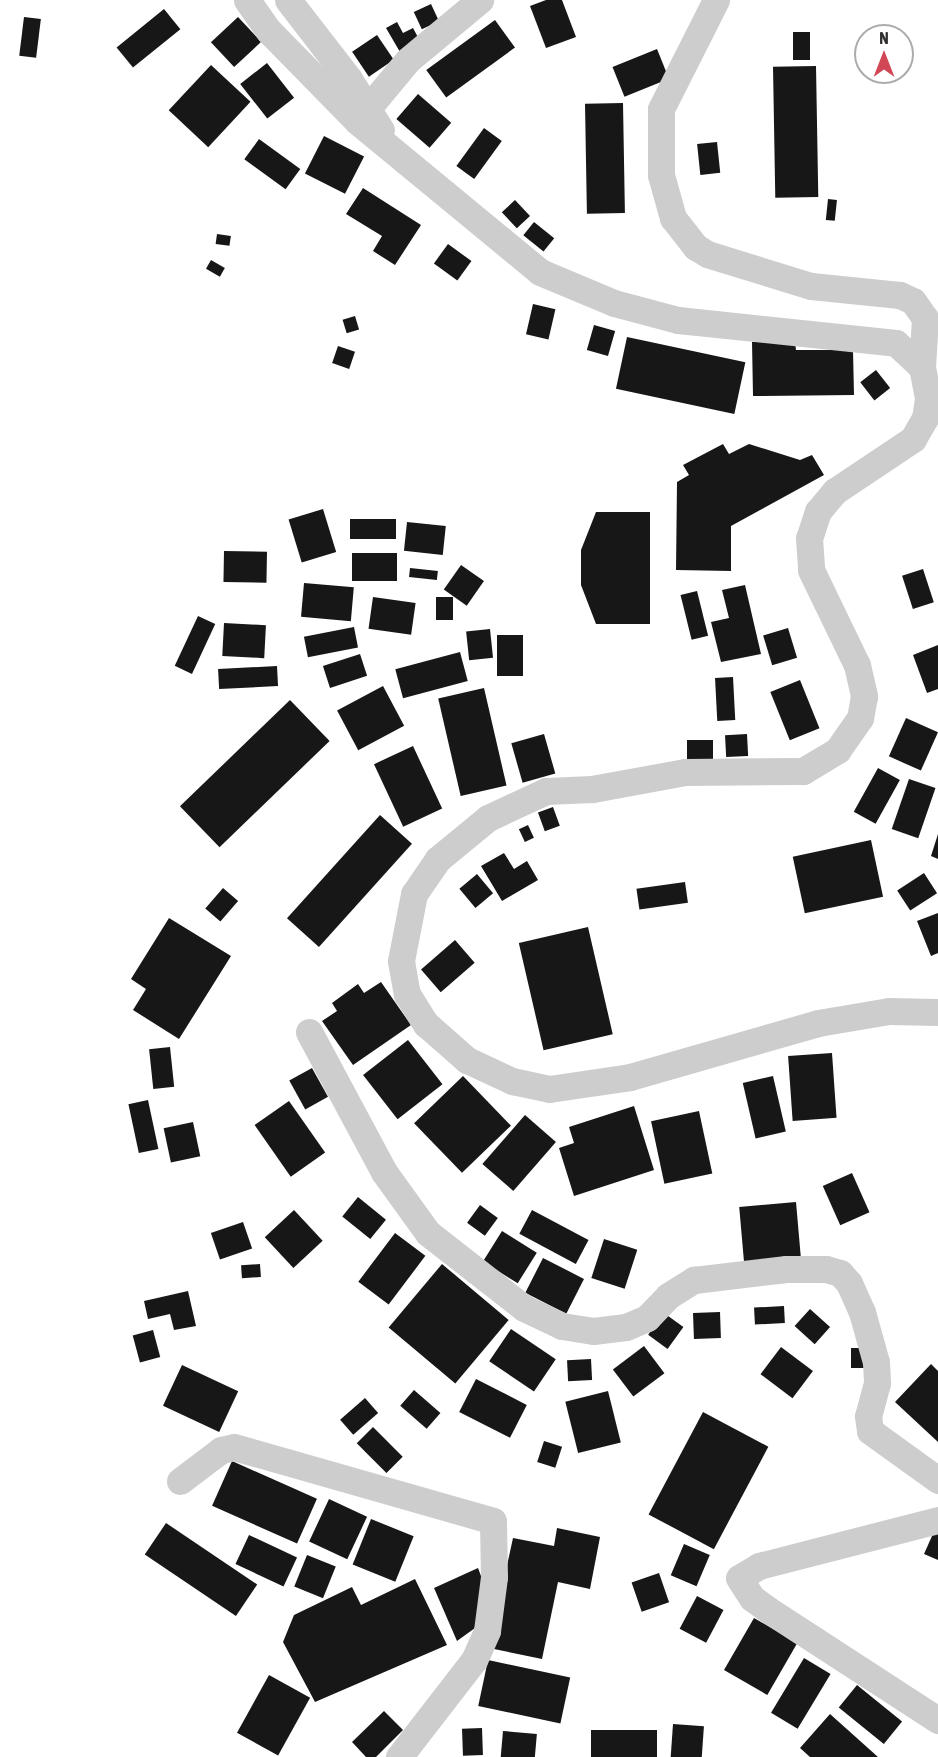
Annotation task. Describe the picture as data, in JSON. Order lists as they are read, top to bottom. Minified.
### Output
{"north":"top"}
